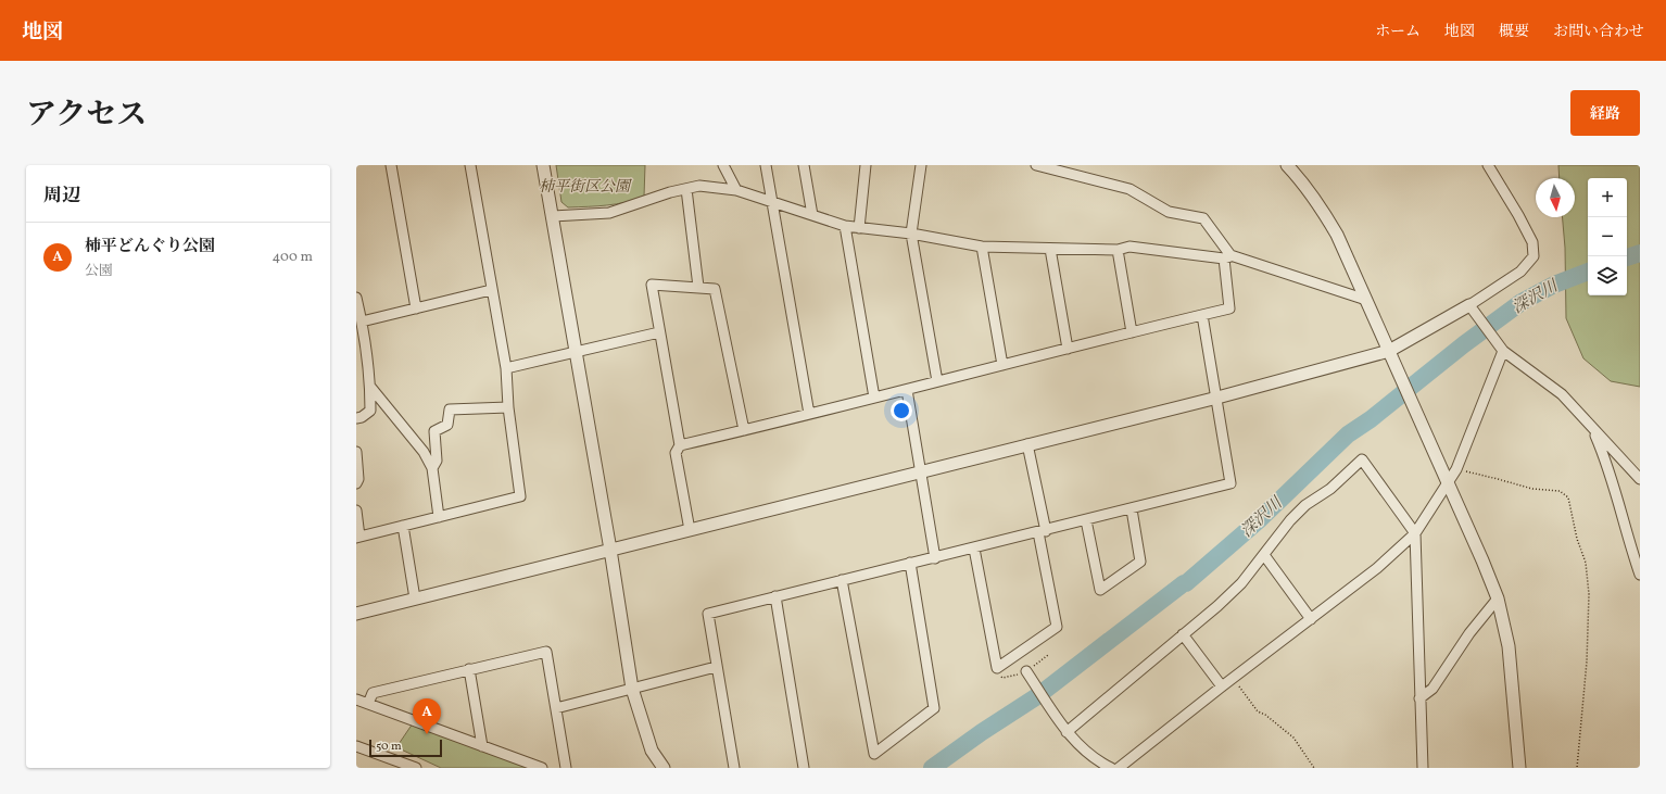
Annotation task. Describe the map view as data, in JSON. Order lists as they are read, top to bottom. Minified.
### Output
{"water":["深沢川"],"parks":["柿平街区公園"],"scale_bar":"50 m","north":"bottom","page":{"header":"地図","nav":["ホーム","地図","概要","お問い合わせ"],"title":"アクセス","buttons":"経路","heading":"周辺","map_buttons":["+","−"],"list":[{"mark":"A","name":"柿平どんぐり公園","note":"公園","value":"400 m"}],"pins":"A","scale":"50 m"}}
